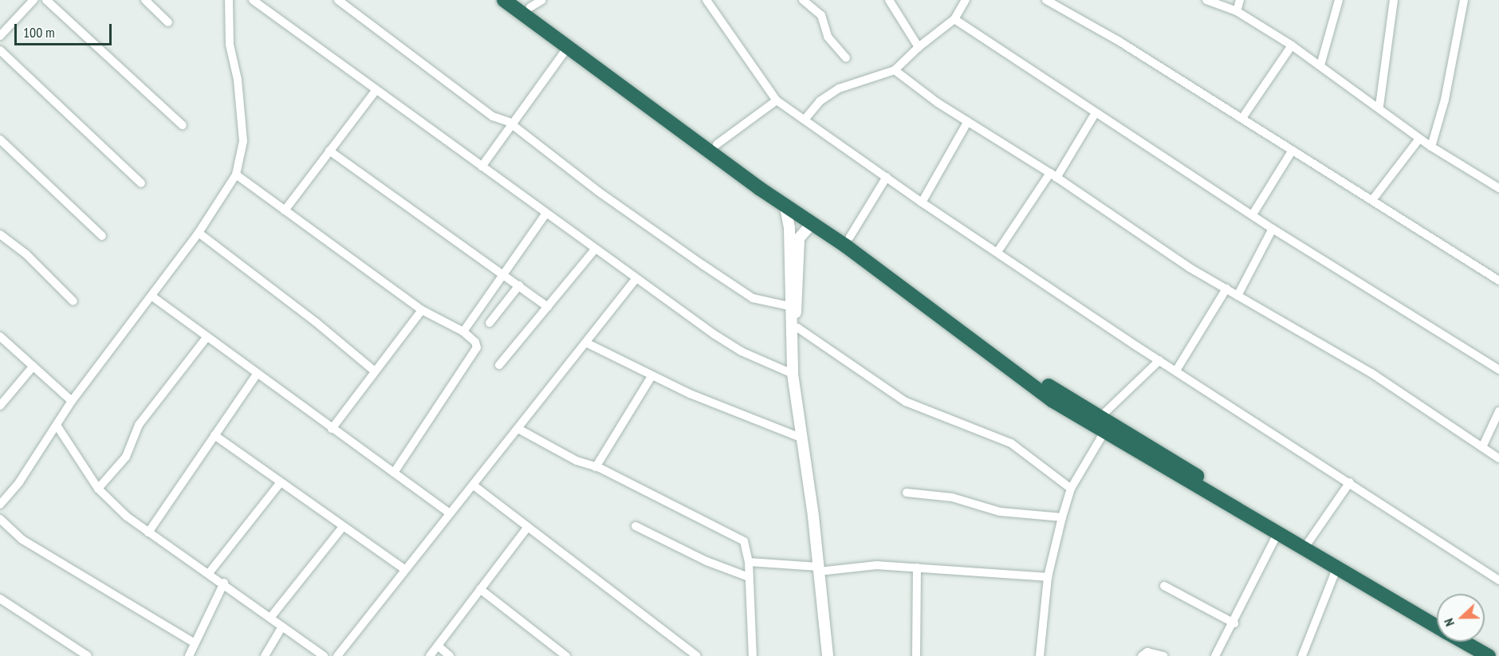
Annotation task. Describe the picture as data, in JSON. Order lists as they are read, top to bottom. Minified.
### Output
{"scale_bar":"100 m","north":"left"}
